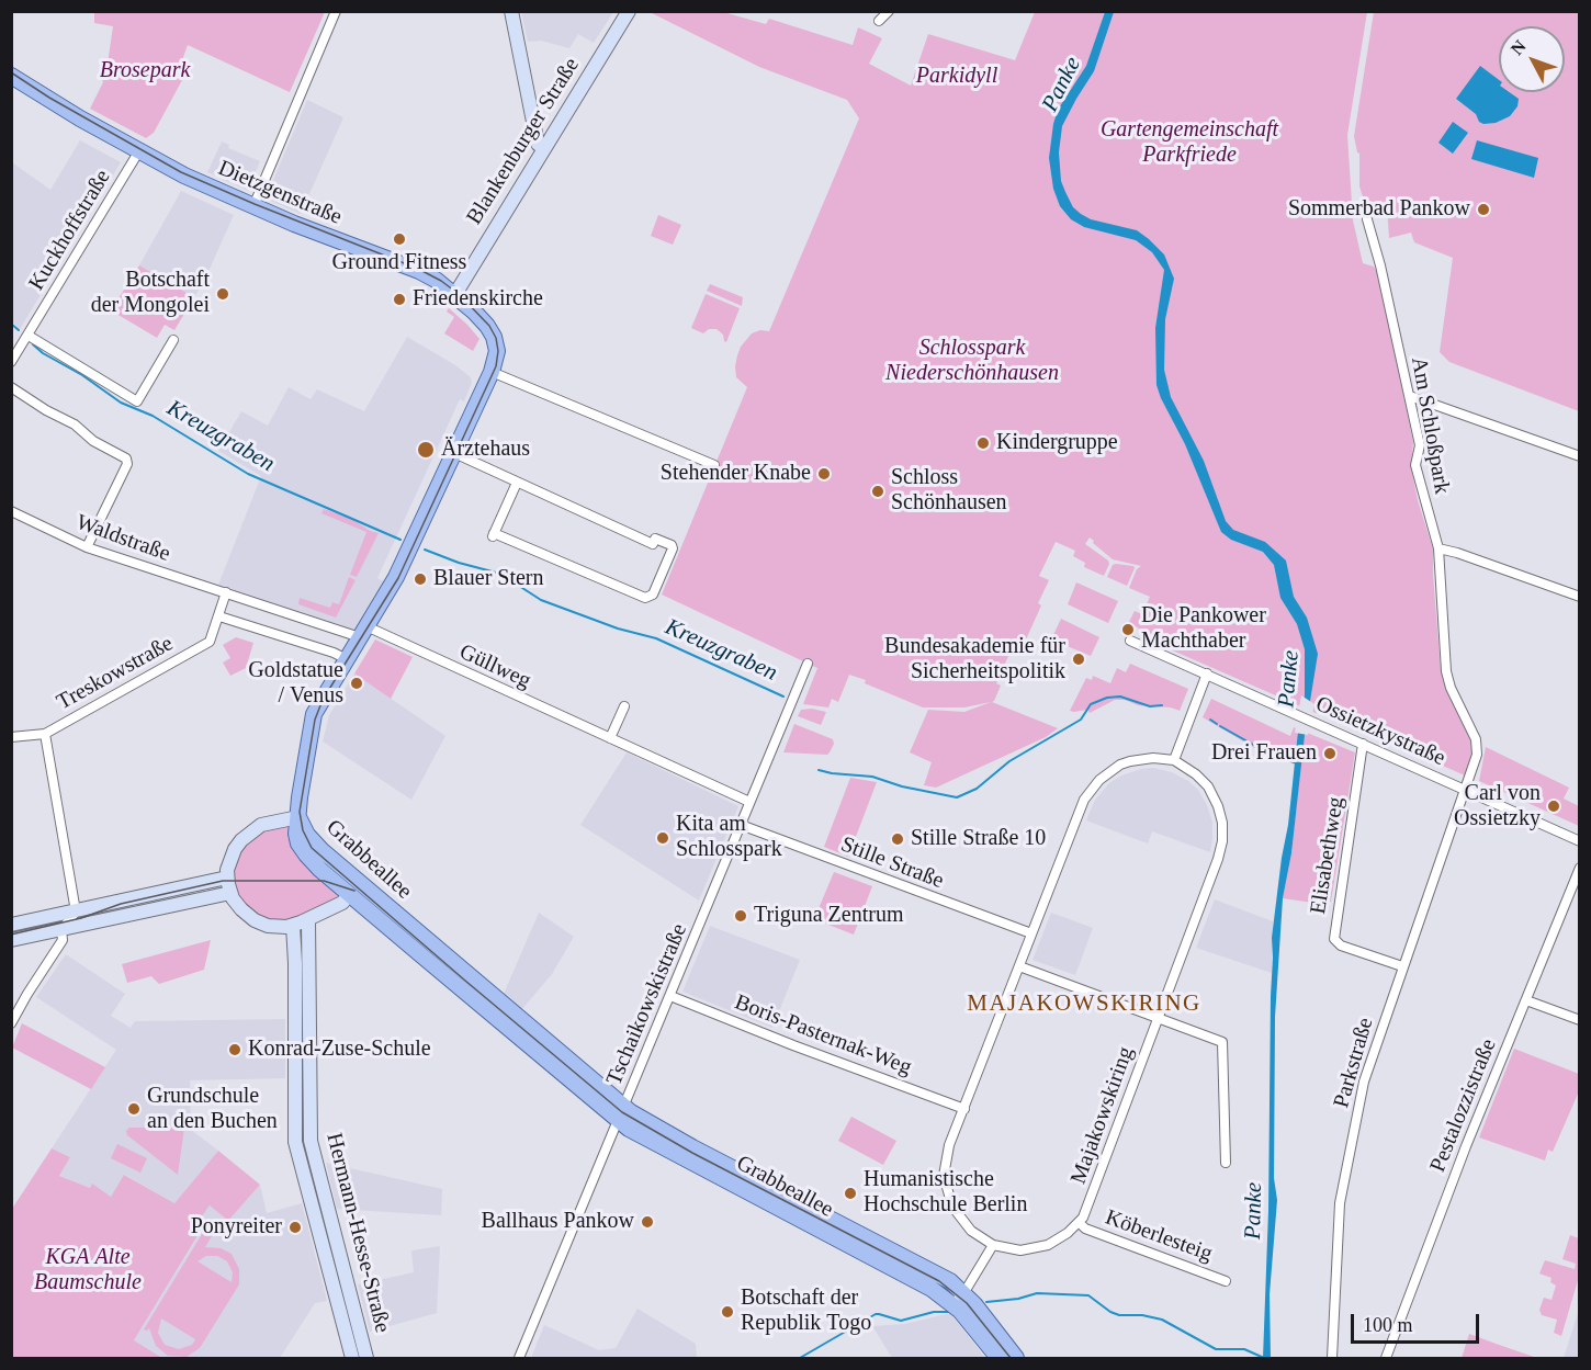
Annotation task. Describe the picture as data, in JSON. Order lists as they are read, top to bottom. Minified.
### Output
{"streets":{"main road":["Blankenburger Straße","Dietzgenstraße","Grabbeallee","Hermann-Hesse-Straße"],"street":["Kuckhoffstraße","Am Schloßpark","Waldstraße","Güllweg","Treskowstraße","Ossietzkystraße","Elisabethweg","Stille Straße","Tschaikowskistraße","Boris-Pasternak-Weg","Parkstraße","Pestalozzistraße","Majakowskiring","Köberlesteig"]},"crossings":[["Blankenburger Straße","Dietzgenstraße"],["Dietzgenstraße","Kuckhoffstraße"],["Am Schloßpark","Ossietzkystraße"],["Am Schloßpark","Parkstraße"],["Waldstraße","Güllweg"],["Güllweg","Tschaikowskistraße"],["Ossietzkystraße","Elisabethweg"],["Ossietzkystraße","Parkstraße"],["Elisabethweg","Parkstraße"],["Grabbeallee","Tschaikowskistraße"],["Stille Straße","Tschaikowskistraße"],["Stille Straße","Majakowskiring"],["Tschaikowskistraße","Boris-Pasternak-Weg"],["Boris-Pasternak-Weg","Majakowskiring"],["Majakowskiring","Köberlesteig"]],"districts":["MAJAKOWSKIRING"],"water":["Panke","Kreuzgraben"],"parks":["Brosepark","Parkidyll","Gartengemeinschaft Parkfriede","Schlosspark Niederschönhausen","KGA Alte Baumschule"],"places":["Sommerbad Pankow","Ground Fitness","Botschaft der Mongolei","Friedenskirche","Kindergruppe","Ärztehaus","Stehender Knabe","Schloss Schönhausen","Blauer Stern","Die Pankower Machthaber","Bundesakademie für Sicherheitspolitik","Goldstatue / Venus","Drei Frauen","Carl von Ossietzky","Kita am Schlosspark","Stille Straße 10","Triguna Zentrum","Konrad-Zuse-Schule","Grundschule an den Buchen","Humanistische Hochschule Berlin","Ballhaus Pankow","Ponyreiter","Botschaft der Republik Togo"],"scale_bar":"100 m","north":"top left"}
